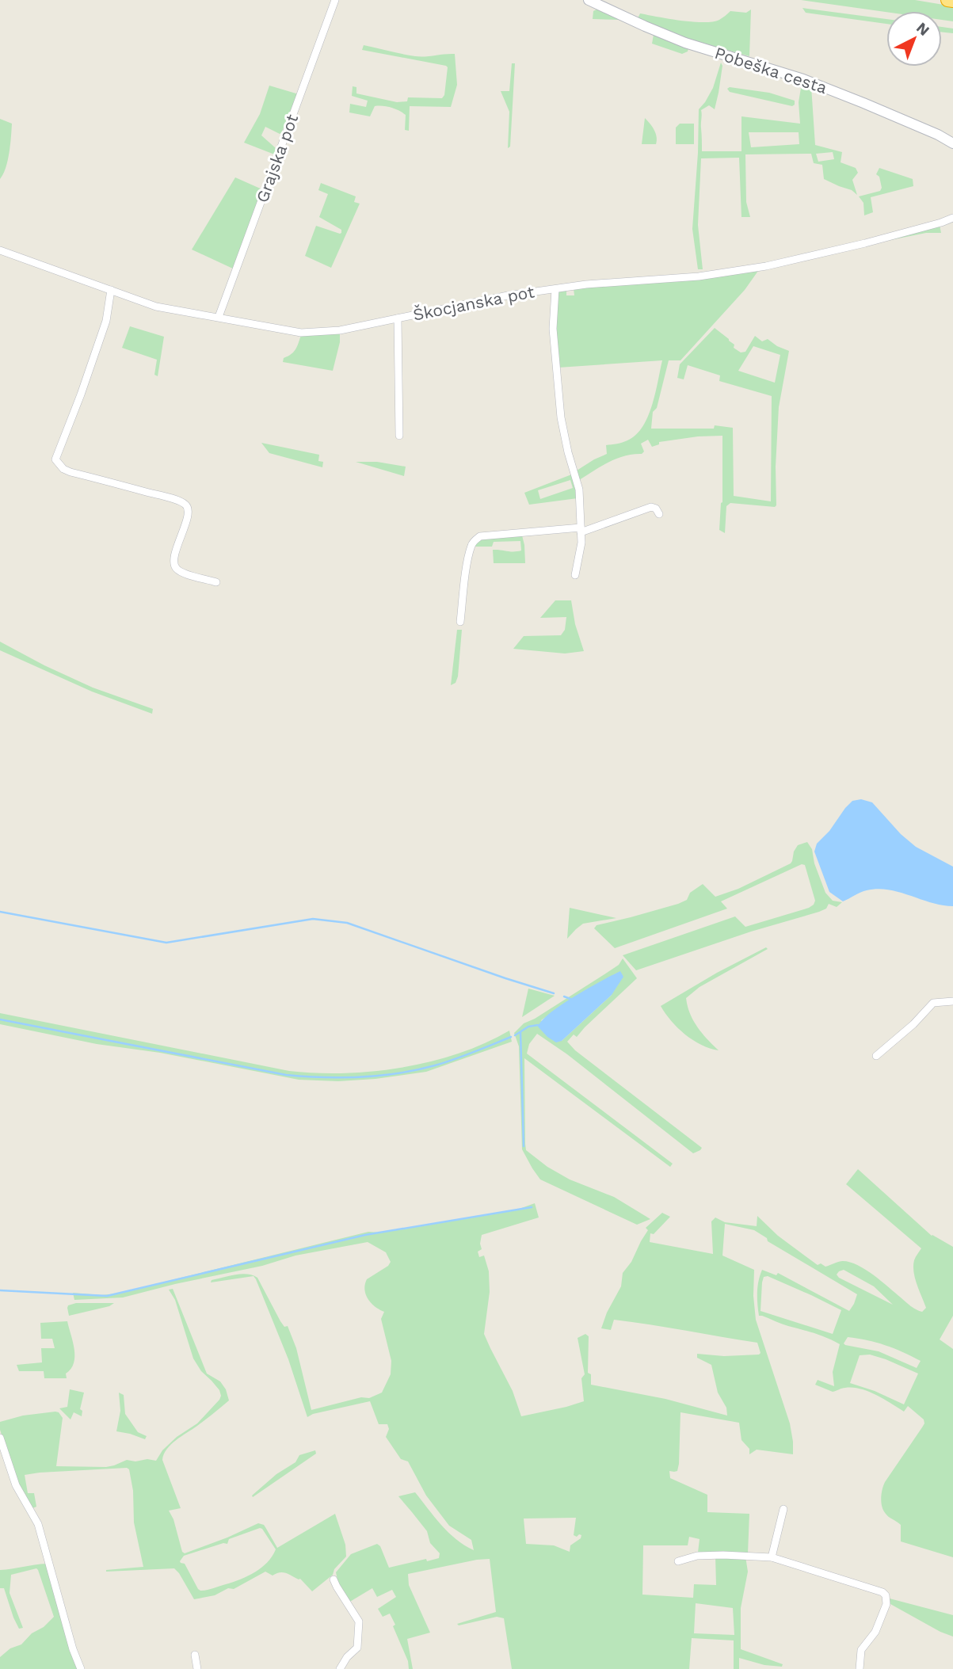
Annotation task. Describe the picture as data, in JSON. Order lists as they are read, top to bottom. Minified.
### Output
{"streets":{"street":["Pobeška cesta","Grajska pot","Škocjanska pot"]},"crossings":[["Grajska pot","Škocjanska pot"]],"north":"top right"}
